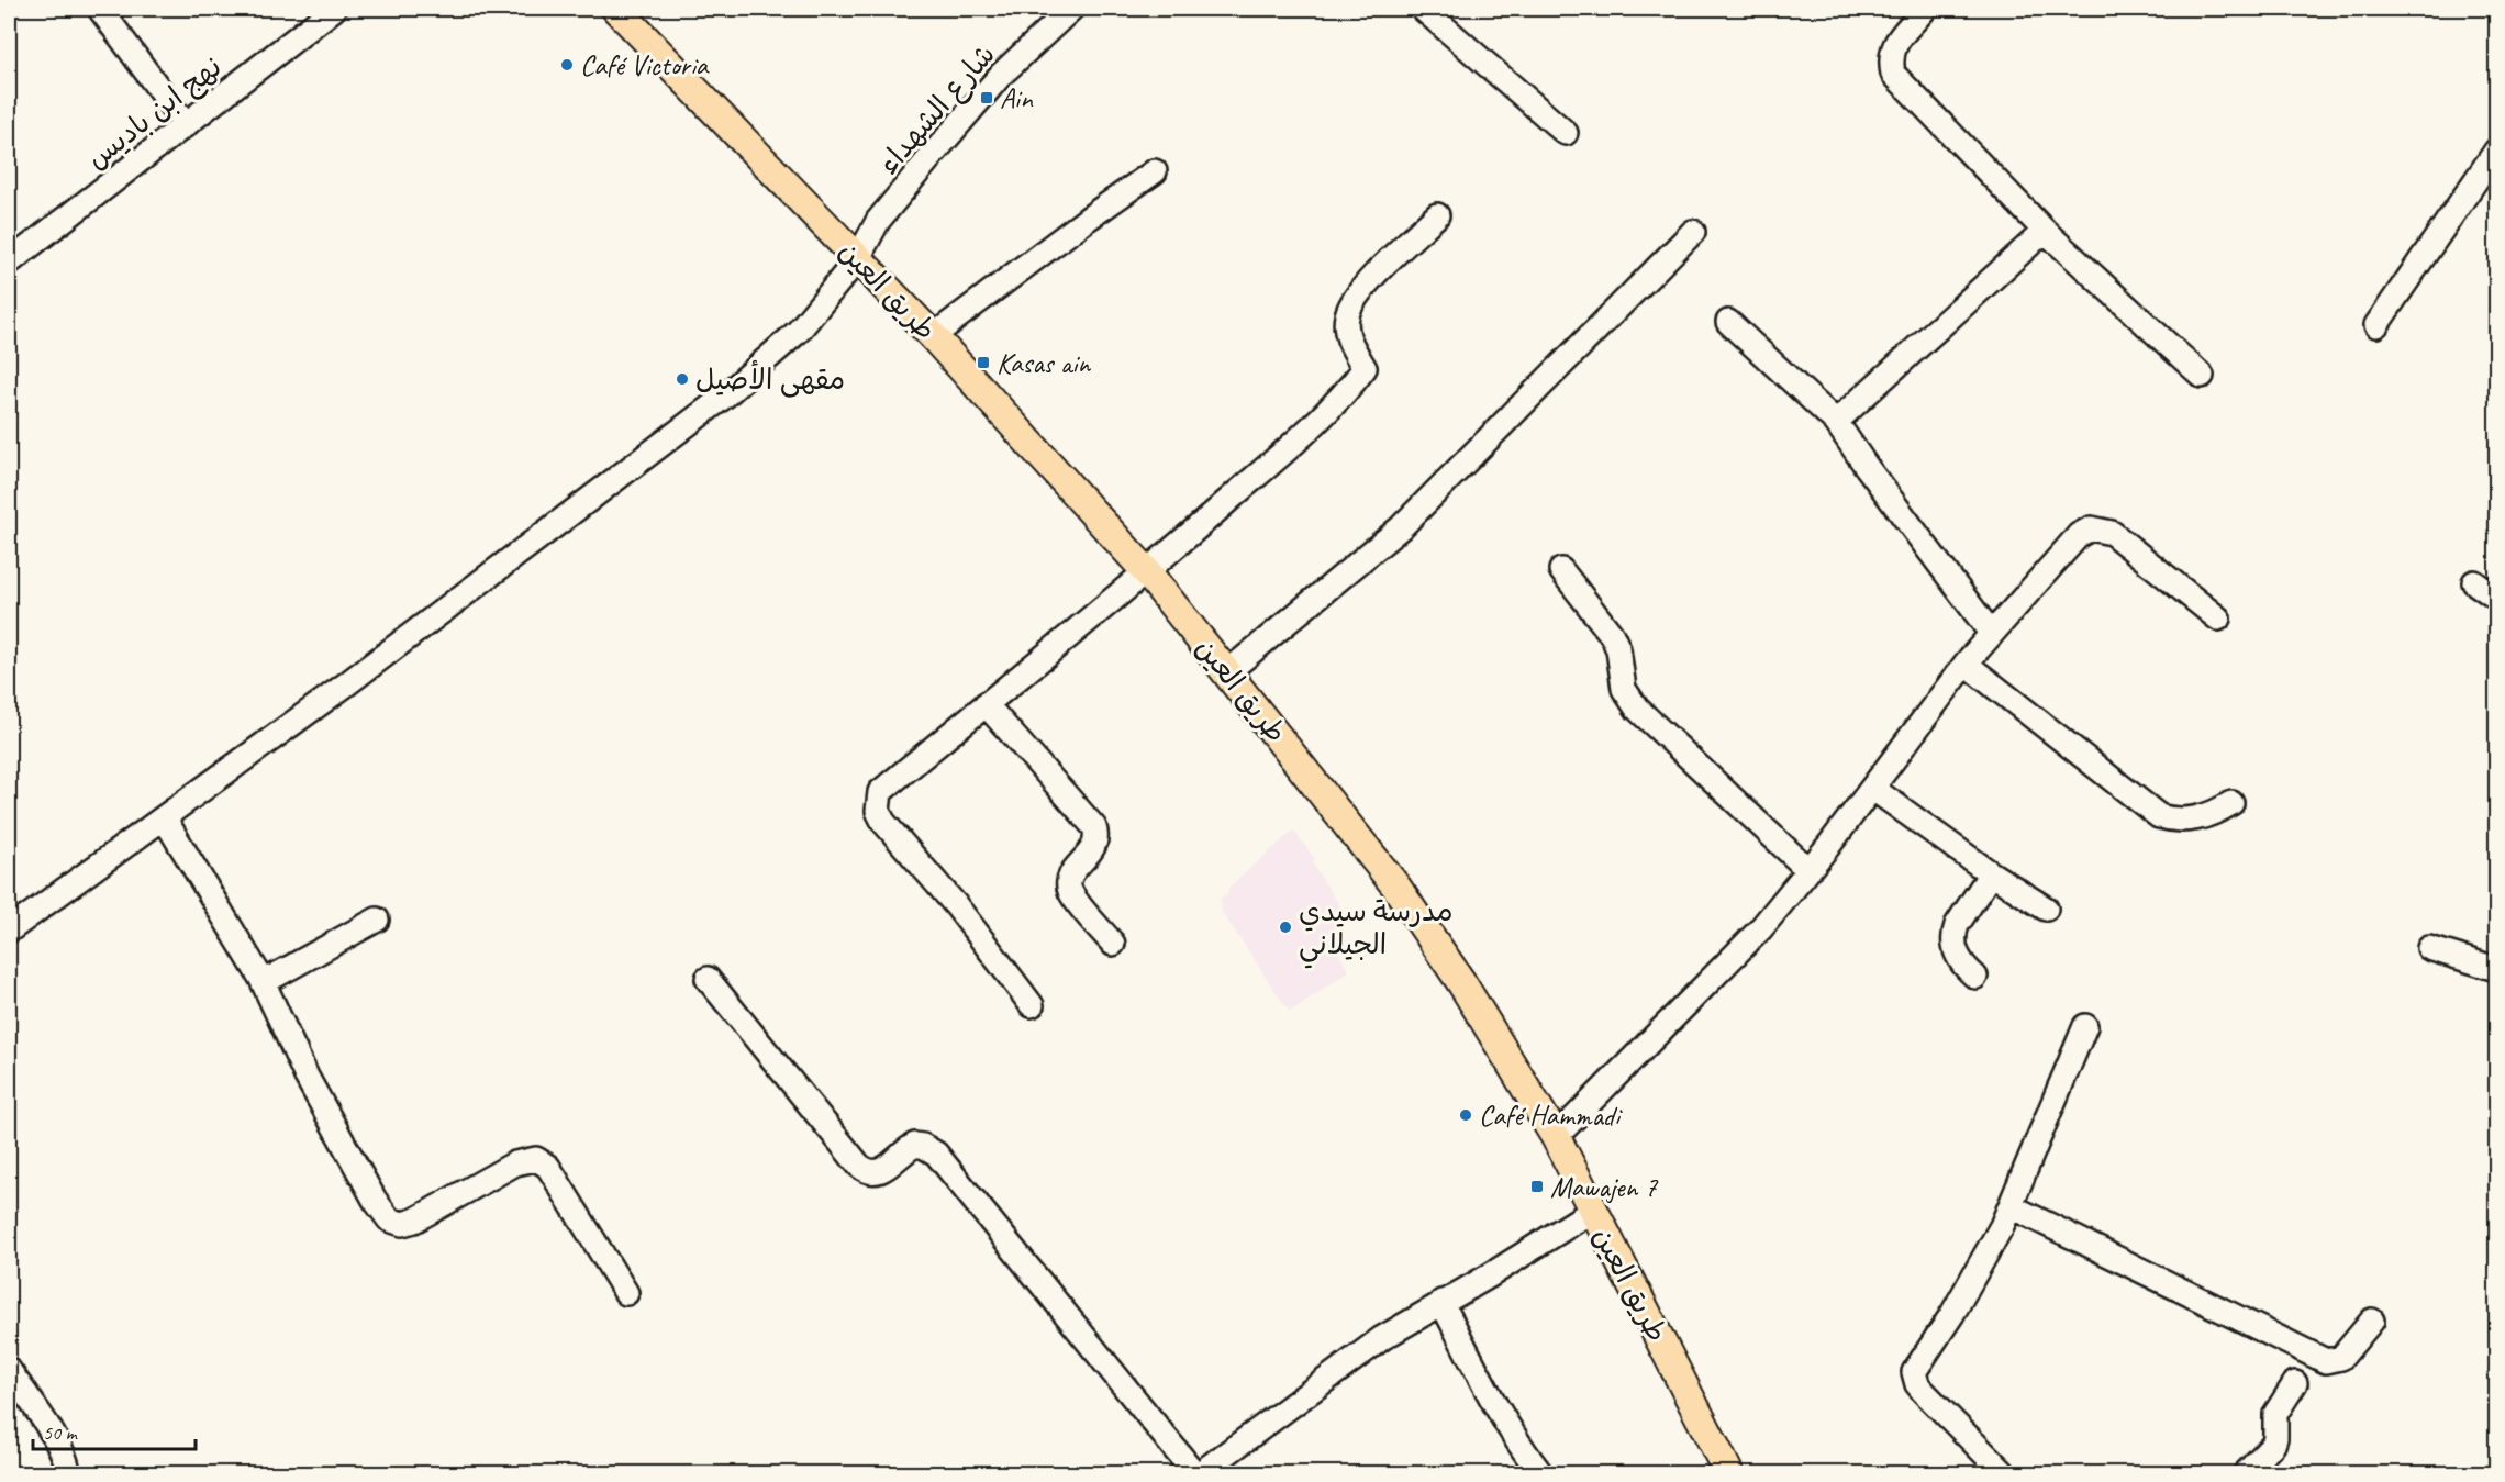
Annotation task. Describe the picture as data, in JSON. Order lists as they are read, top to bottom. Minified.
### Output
{"streets":{"main road":["طريق العين"],"street":["شارع الشهداء","نهج ابن باديس"]},"crossings":[["شارع الشهداء","طريق العين"]],"places":{"other":["Café Victoria","مقهى الأصيل","مدرسة سيدي الجيلاني","Café Hammadi"],"transit":["Ain","Kasas ain","Mawajen 7"]},"scale_bar":"50 m"}
